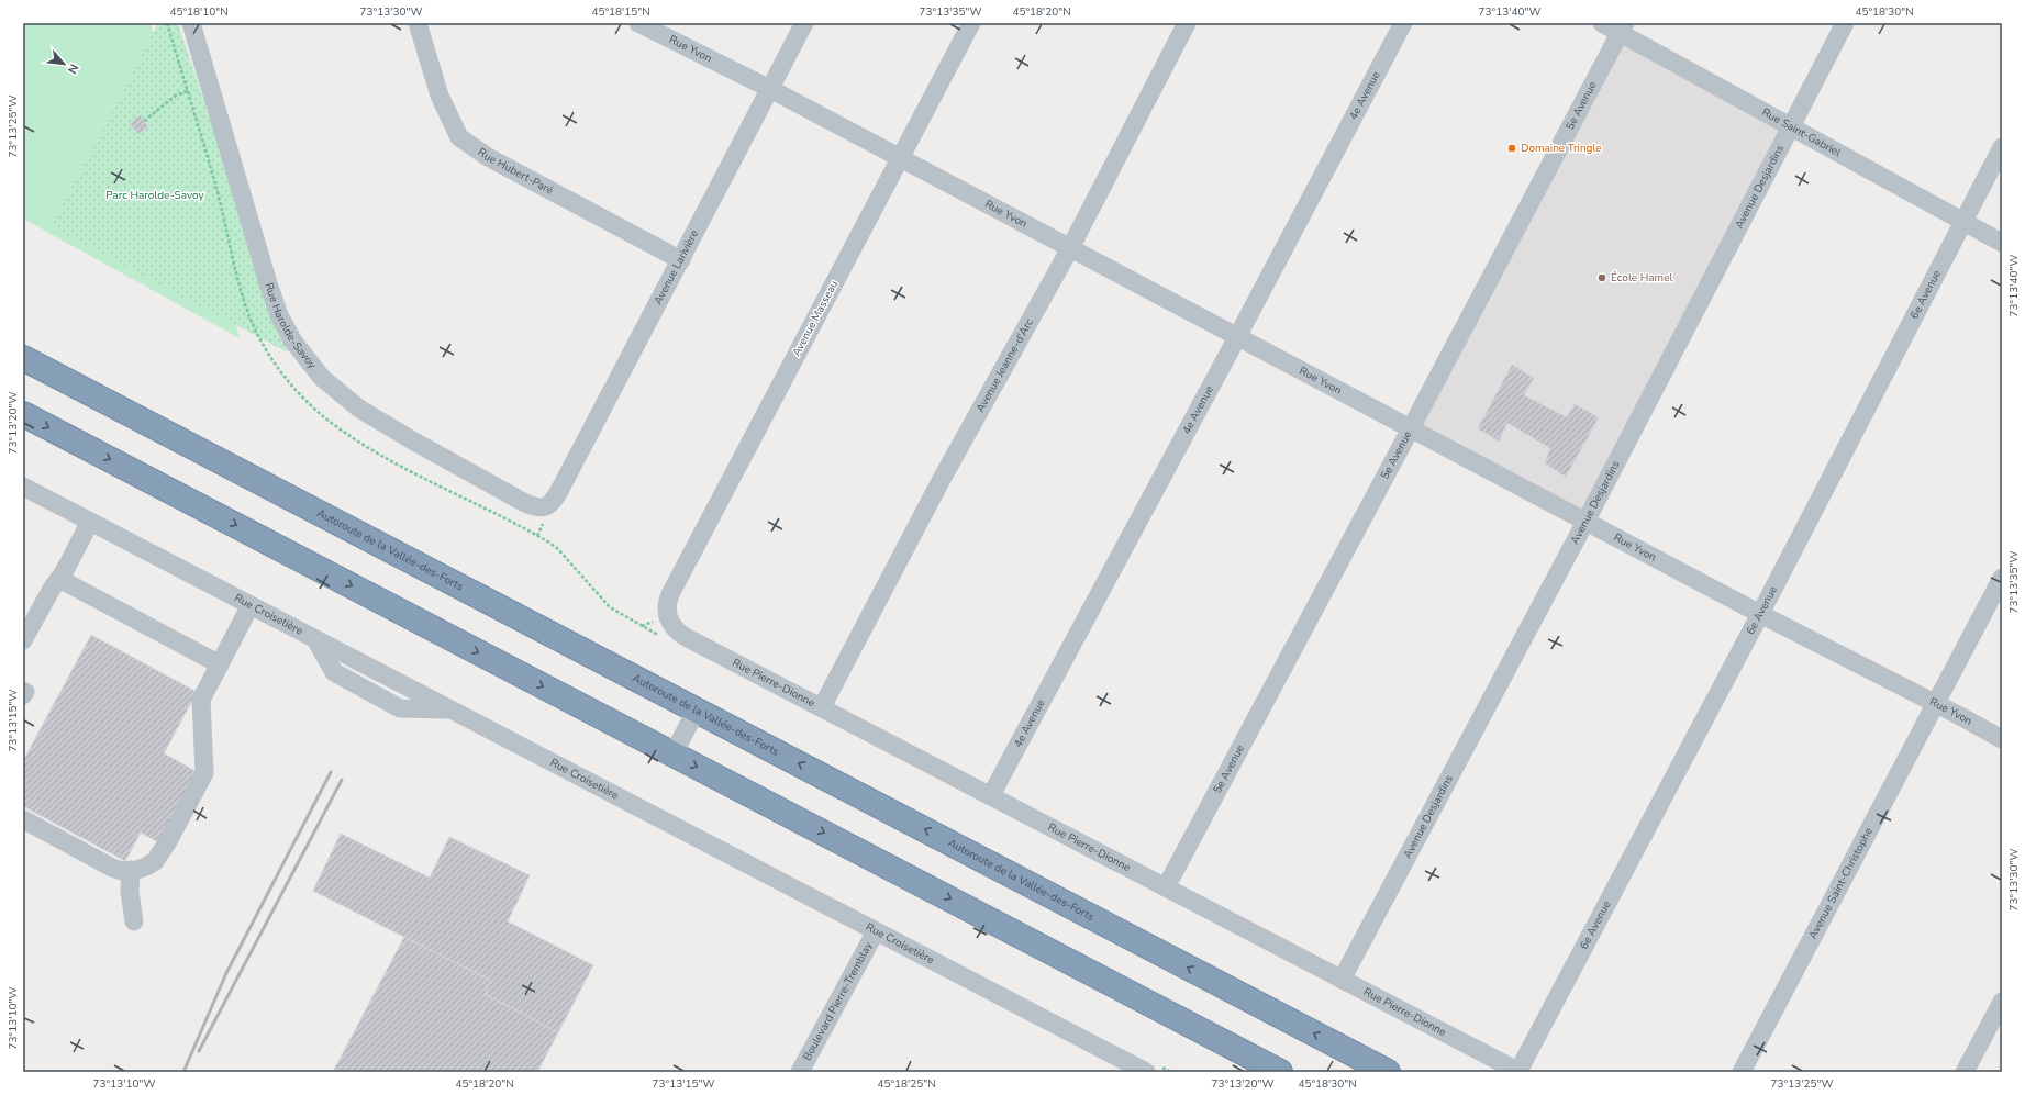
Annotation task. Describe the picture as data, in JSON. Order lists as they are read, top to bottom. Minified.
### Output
{"streets":{"highway":["Autoroute de la Vallée-des-Forts"],"street":["Rue Yvon","4e Avenue","5e Avenue","Rue Saint-Gabriel","Rue Hubert-Paré","Avenue Desjardins","Avenue Larivière","6e Avenue","Avenue Masseau","Rue Harolde-Savoy","Avenue Jeanne-d'Arc","Rue Croisetière","Rue Pierre-Dionne","Avenue Saint-Christophe","Boulevard Pierre-Tremblay"]},"crossings":[["Rue Yvon","4e Avenue"],["Rue Yvon","5e Avenue"],["Rue Yvon","Avenue Desjardins"],["Rue Yvon","Avenue Larivière"],["Rue Yvon","6e Avenue"],["Rue Yvon","Avenue Masseau"],["Rue Yvon","Avenue Jeanne-d'Arc"],["Rue Yvon","Avenue Saint-Christophe"],["4e Avenue","Rue Pierre-Dionne"],["5e Avenue","Rue Saint-Gabriel"],["5e Avenue","Rue Pierre-Dionne"],["Rue Saint-Gabriel","Avenue Desjardins"],["Rue Saint-Gabriel","6e Avenue"],["Rue Hubert-Paré","Avenue Larivière"],["Avenue Desjardins","Rue Pierre-Dionne"],["Avenue Larivière","Rue Harolde-Savoy"],["6e Avenue","Rue Pierre-Dionne"],["Avenue Masseau","Rue Pierre-Dionne"],["Avenue Jeanne-d'Arc","Rue Pierre-Dionne"],["Rue Croisetière","Boulevard Pierre-Tremblay"]],"parks":["Parc Harolde-Savoy"],"places":["Domaine Tringle","École Hamel"],"north":"bottom right","coordinates":["45°18'10\"N","73°13'30\"W","45°18'15\"N","73°13'35\"W","45°18'20\"N","73°13'40\"W","45°18'30\"N","73°13'25\"W","73°13'20\"W","73°13'15\"W","73°13'10\"W","45°18'25\"N"]}
